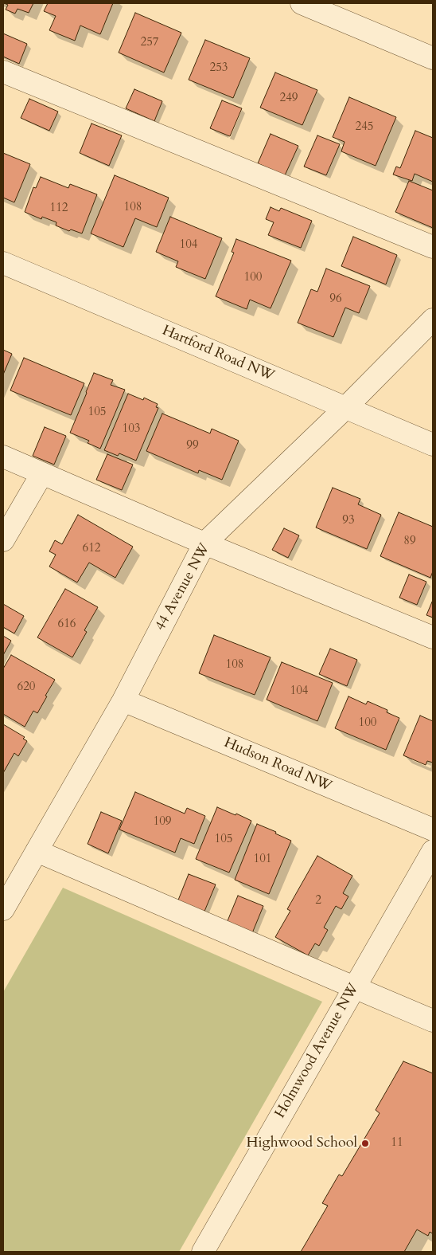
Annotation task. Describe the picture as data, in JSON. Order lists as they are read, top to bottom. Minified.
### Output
{"streets":{"street":["Hartford Road NW","44 Avenue NW","Hudson Road NW","Holmwood Avenue NW"]},"crossings":[["Hartford Road NW","44 Avenue NW"],["44 Avenue NW","Hudson Road NW"]],"places":["Highwood School"],"house_numbers":["257","253","249","245","108","112","104","100","96","105","103","99","93","89","612","616","108","620","104","100","109","105","101","2","11"]}
